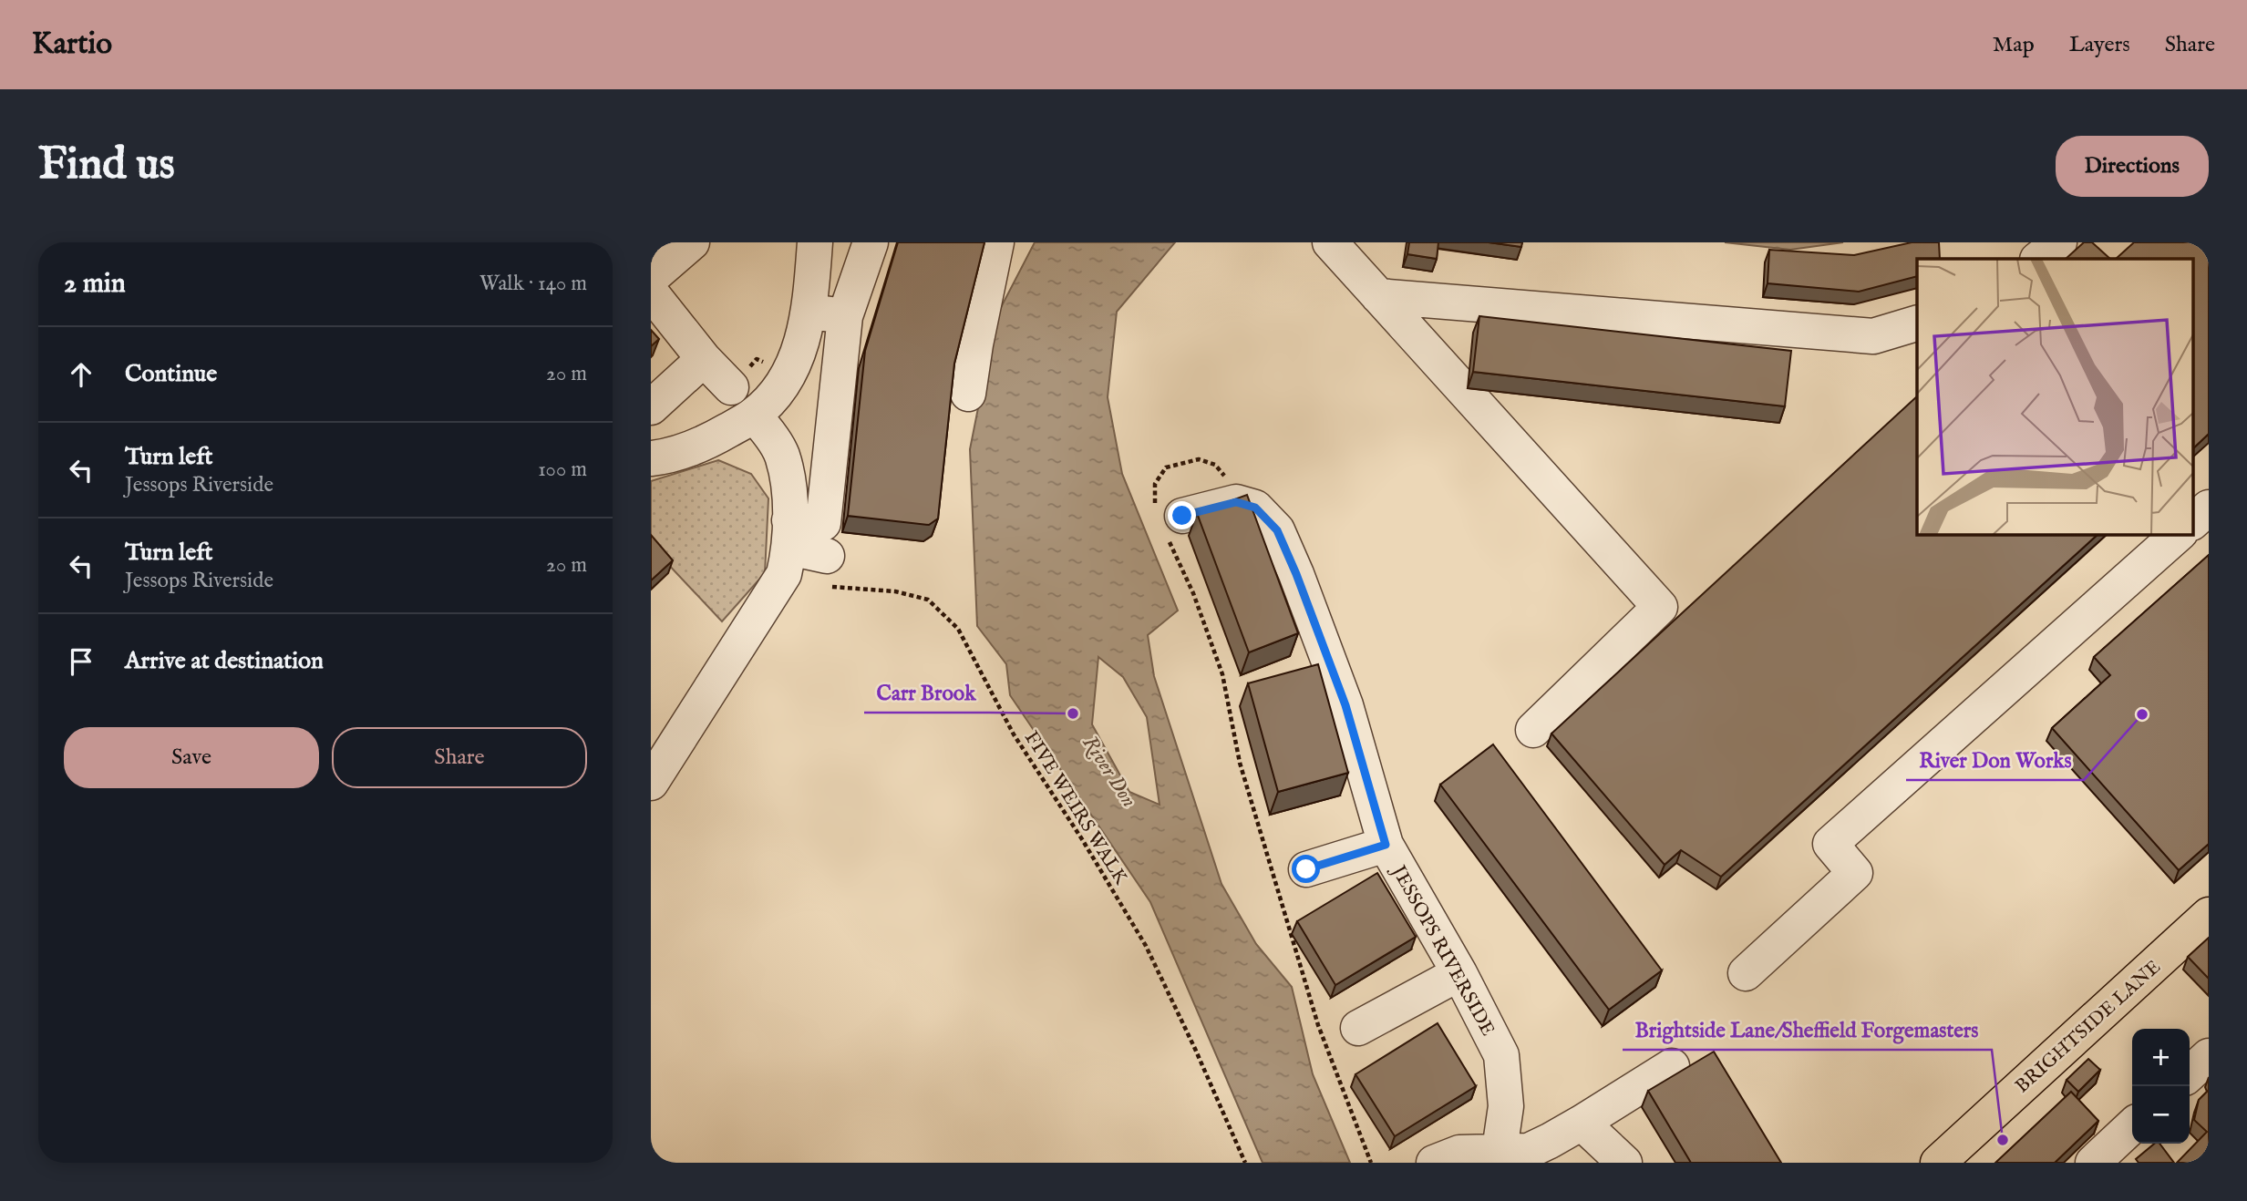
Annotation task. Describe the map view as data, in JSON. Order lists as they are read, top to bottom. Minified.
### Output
{"streets":{"main road":["BRIGHTSIDE LANE"],"street":["JESSOPS RIVERSIDE"],"path":["FIVE WEIRS WALK"]},"water":["River Don"],"places":["Carr Brook","River Don Works","Brightside Lane/Sheffield Forgemasters"],"page":{"header":"Kartio","nav":["Map","Layers","Share"],"buttons":["Directions",["Save","Share"]],"title":"Find us","heading":["2 min","Walk · 140 m"],"list":[["Continue","20 m"],["Turn left","Jessops Riverside","100 m"],["Turn left","Jessops Riverside","20 m"],"Arrive at destination"],"map_buttons":["+","−"]}}
